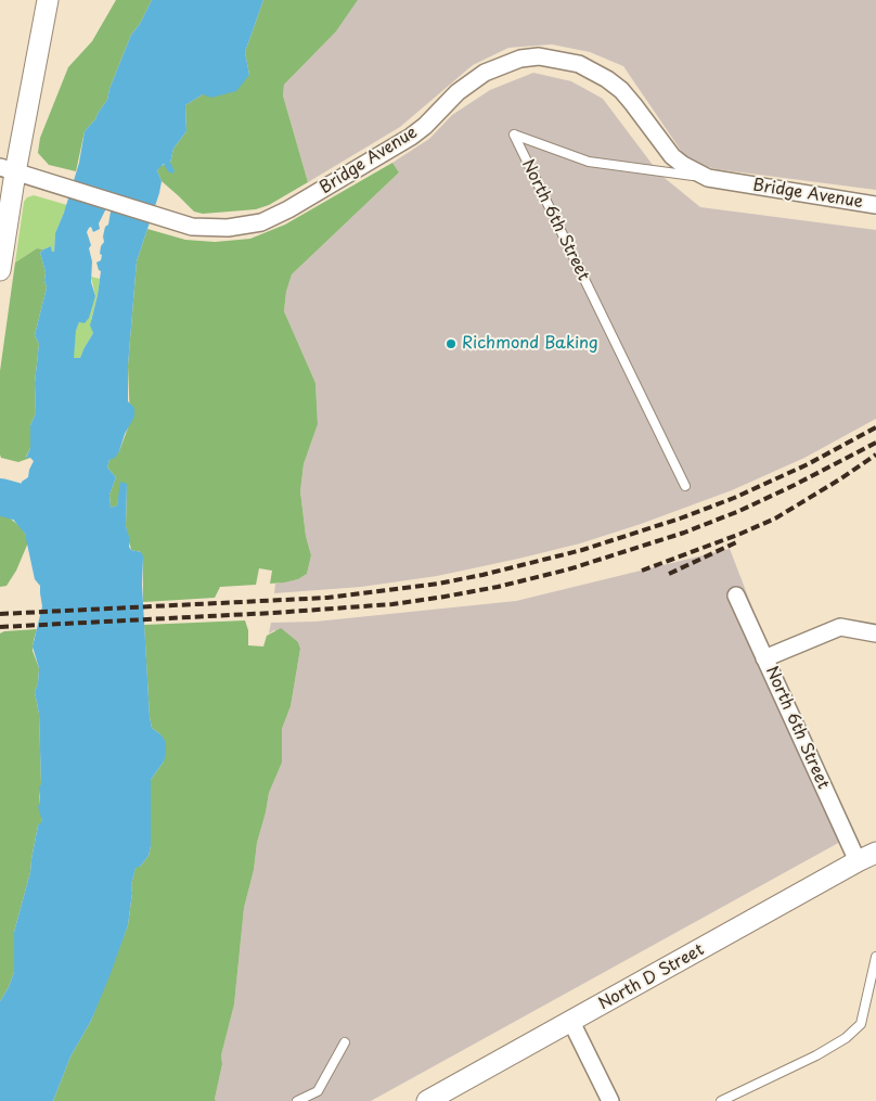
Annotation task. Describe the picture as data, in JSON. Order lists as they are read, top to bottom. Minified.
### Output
{"streets":{"street":["Bridge Avenue","North 6th Street","North D Street"]},"crossings":[["Bridge Avenue","North 6th Street"],["North 6th Street","North D Street"]],"places":["Richmond Baking"]}
